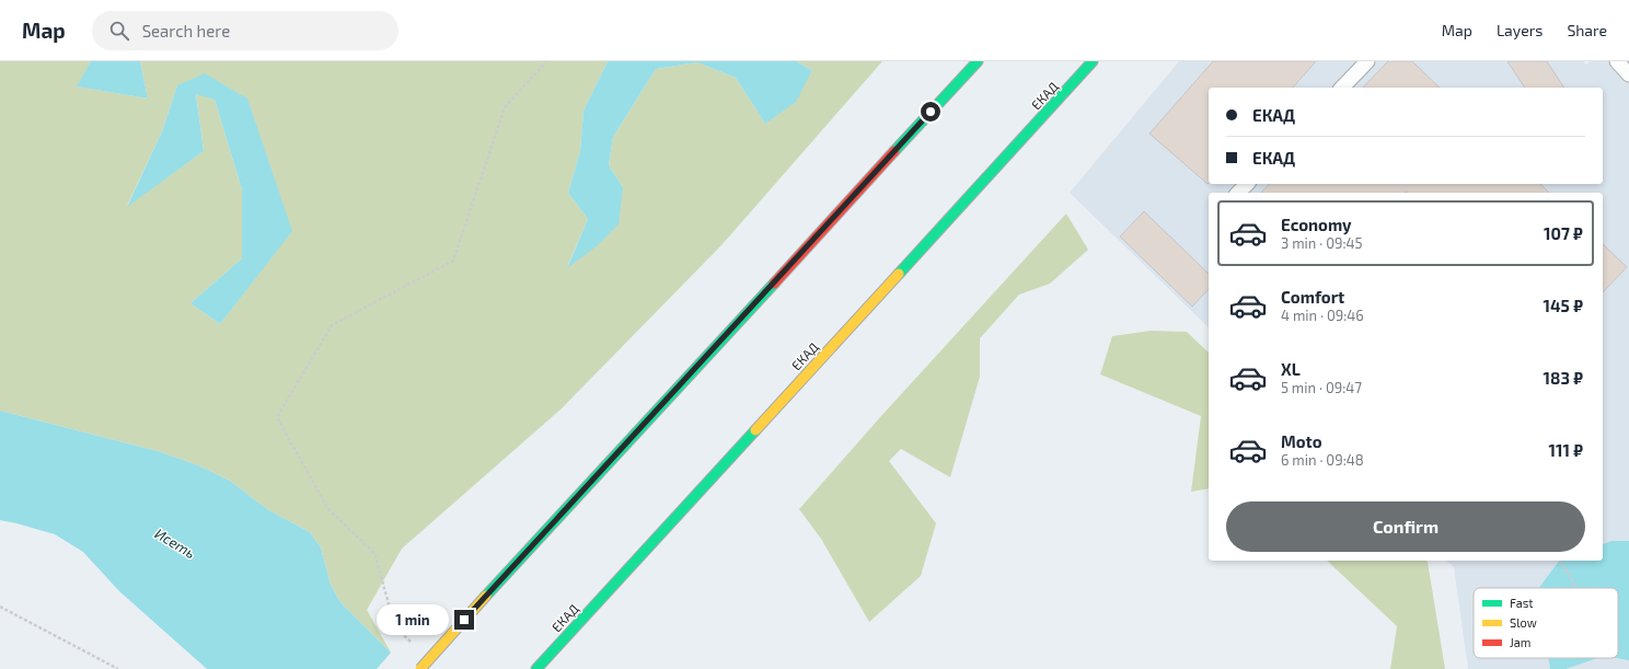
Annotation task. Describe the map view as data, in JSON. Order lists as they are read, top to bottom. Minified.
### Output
{"streets":{"highway":["ЕКАД"]},"water":["Исеть"],"legend":["Fast","Slow","Jam"],"page":{"header":"Map","search":"Search here","nav":["Map","Layers","Share"],"banner":["ЕКАД","ЕКАД"],"list":[{"name":"Economy","note":"3 min · 09:45","value":"107 ₽"},{"name":"Comfort","note":"4 min · 09:46","value":"145 ₽"},{"name":"XL","note":"5 min · 09:47","value":"183 ₽"},{"name":"Moto","note":"6 min · 09:48","value":"111 ₽"}],"buttons":"Confirm","bubble":"1 min"}}
